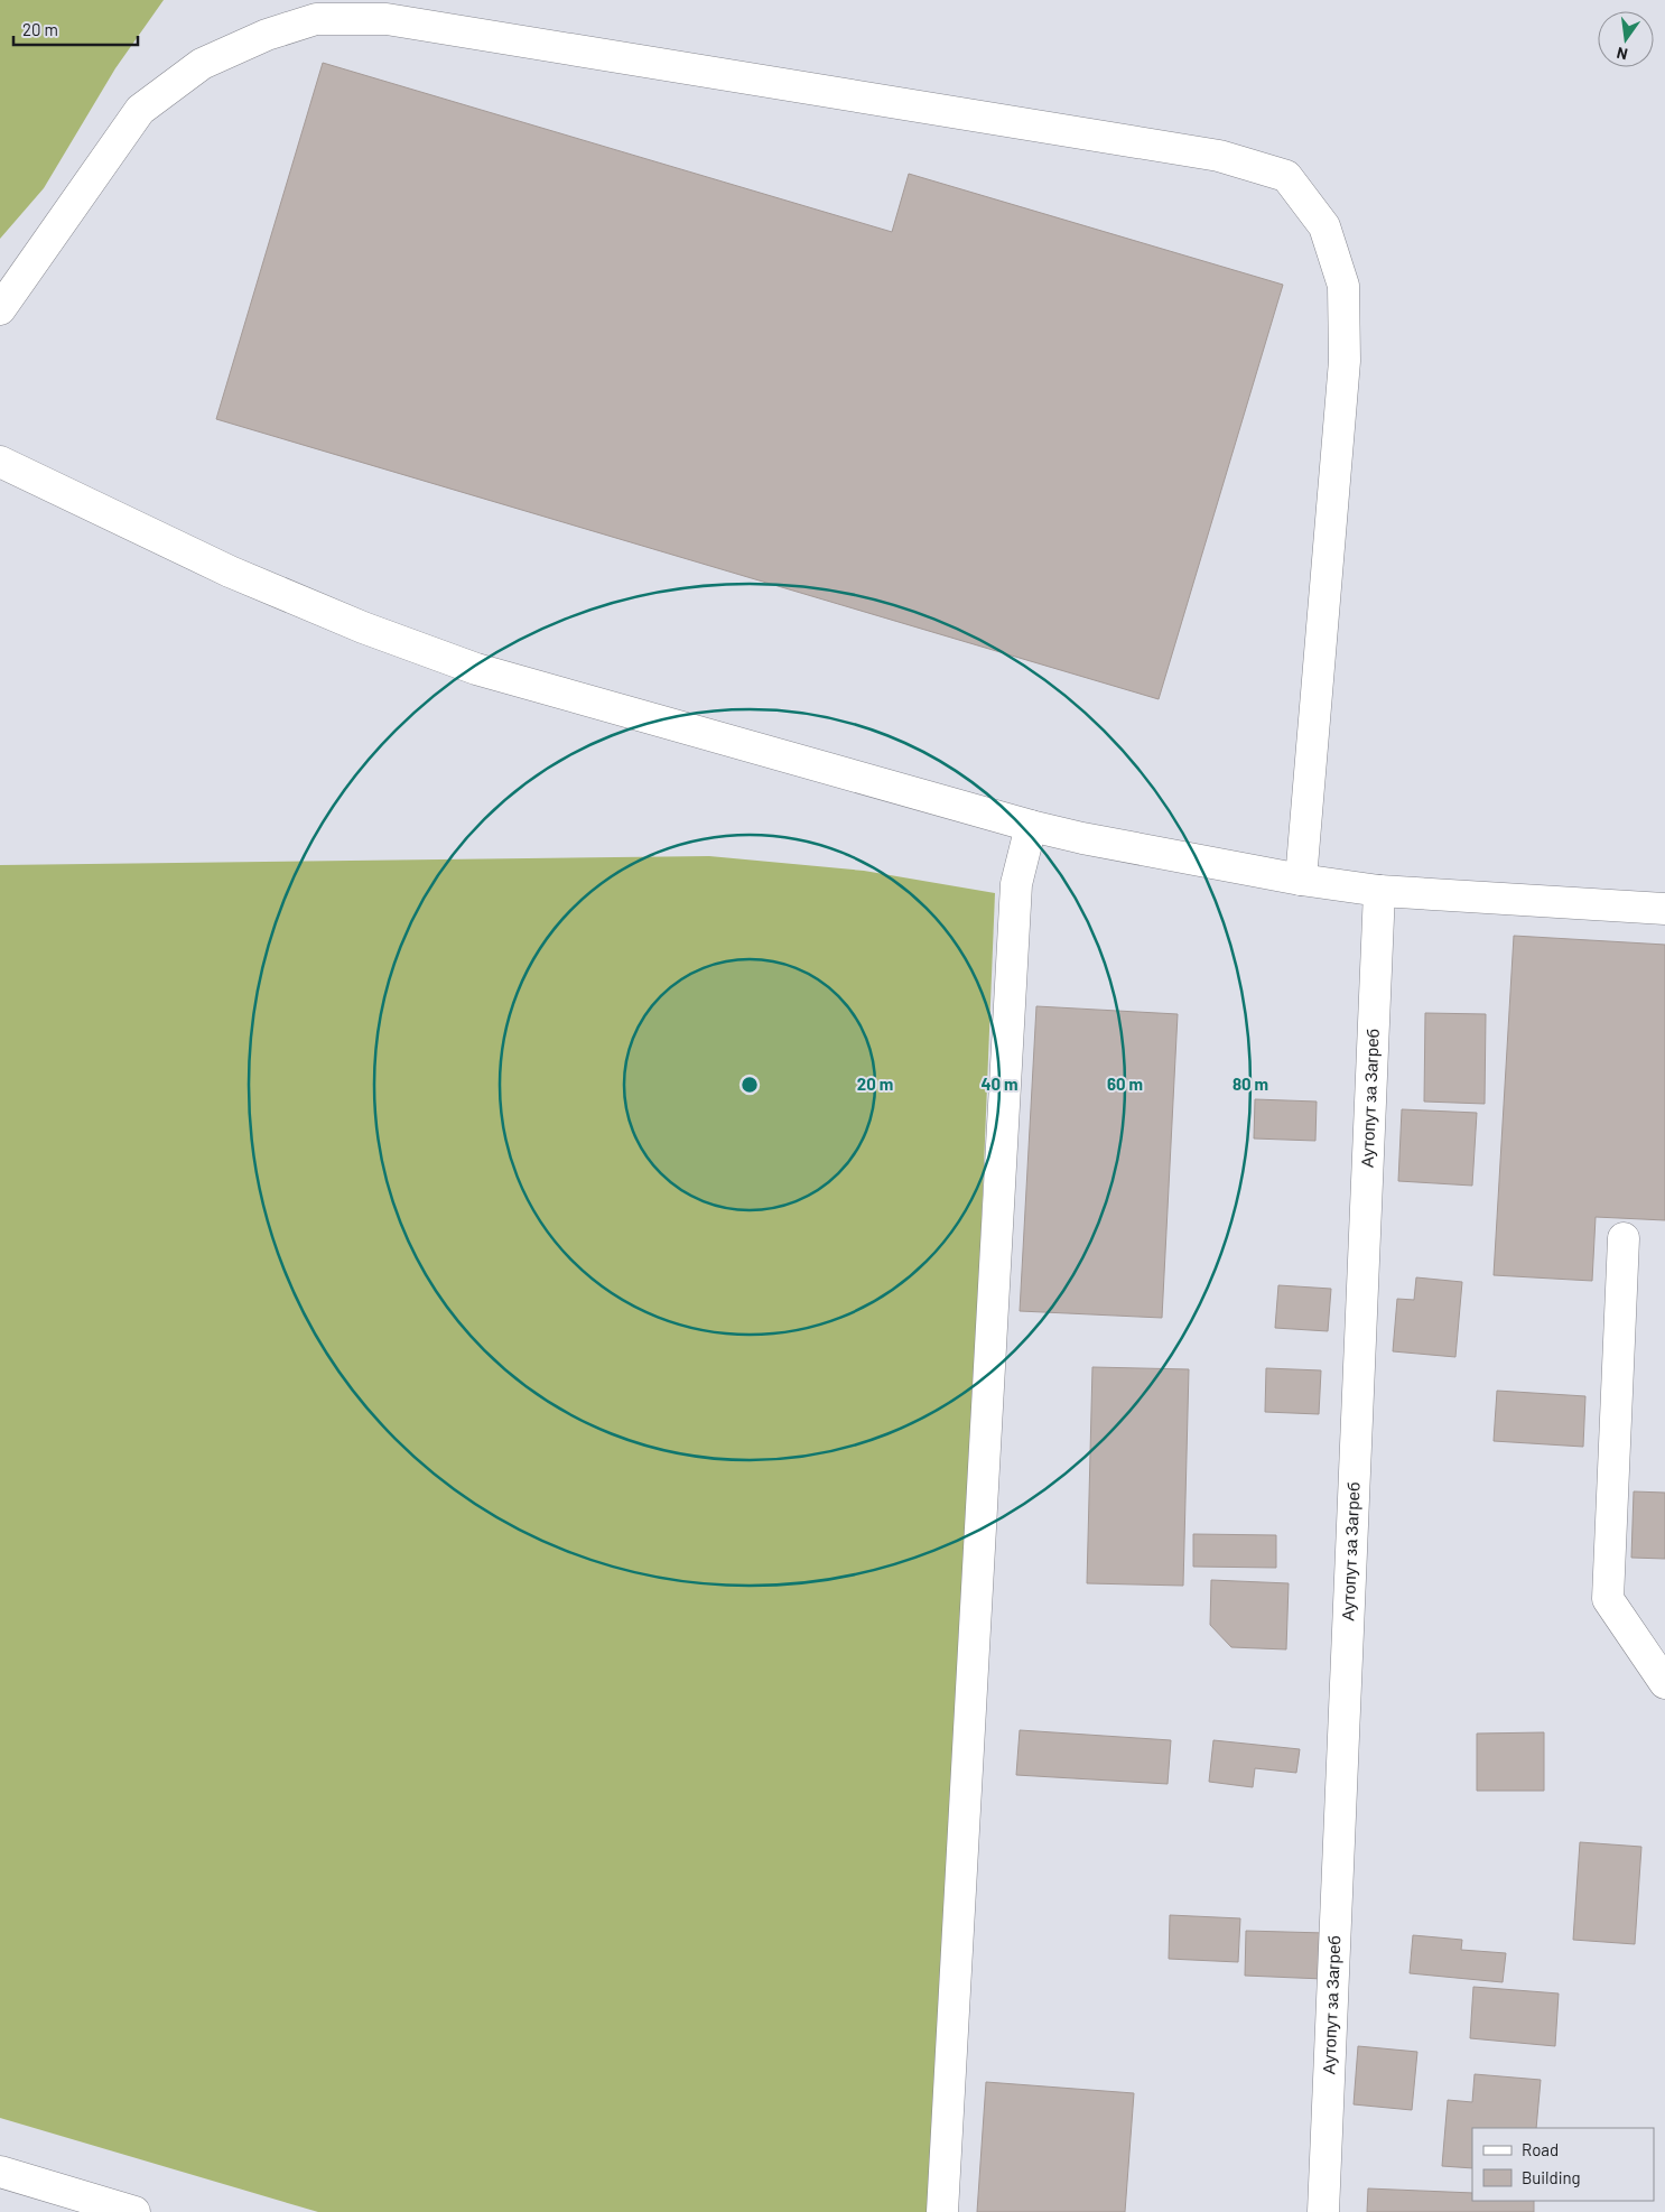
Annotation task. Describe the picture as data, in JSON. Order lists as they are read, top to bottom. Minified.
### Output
{"streets":{"street":["Аутопут за Загреб"]},"legend":["Road","Building"],"scale_bar":"20 m","north":"bottom","rings":["20 m","40 m","60 m","80 m"]}
